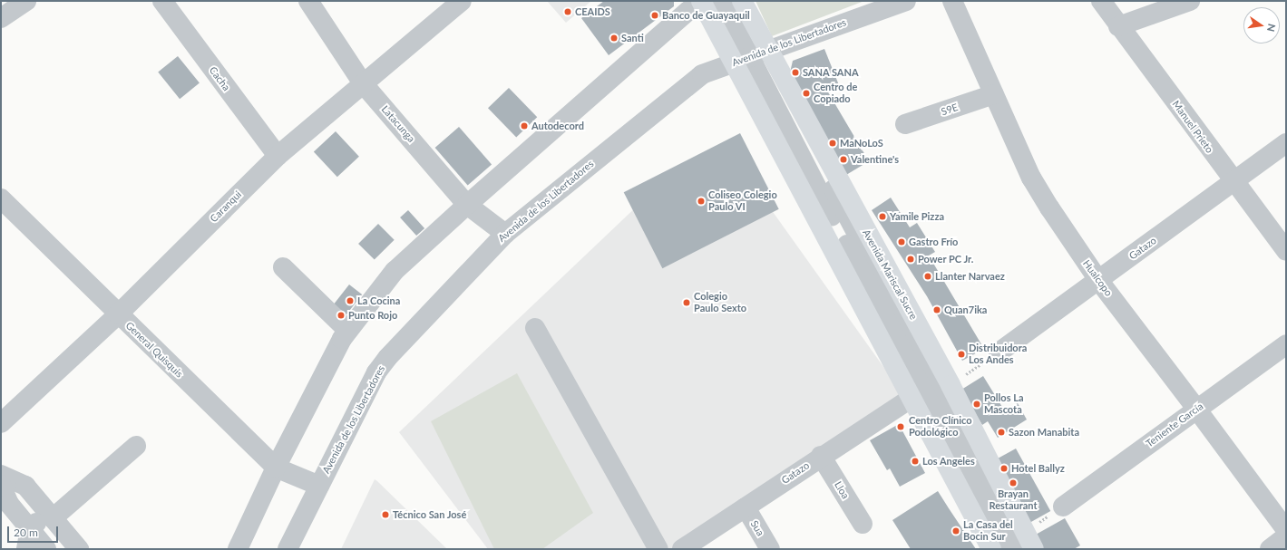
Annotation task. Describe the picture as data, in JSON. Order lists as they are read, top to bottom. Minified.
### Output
{"streets":{"main road":["Avenida Mariscal Sucre"],"street":["Avenida de los Libertadores","Cacha","S9E","Latacunga","Manuel Prieto","Caranqui","Gatazo","Hualcopo","General Quisquis","Teniente García","Lloa","Sua"]},"crossings":[["Avenida de los Libertadores","Latacunga"],["Avenida de los Libertadores","Avenida Mariscal Sucre"],["Avenida de los Libertadores","General Quisquis"],["Cacha","Caranqui"],["S9E","Hualcopo"],["Latacunga","Caranqui"],["Manuel Prieto","Gatazo"],["Caranqui","General Quisquis"],["Gatazo","Avenida Mariscal Sucre"],["Gatazo","Hualcopo"],["Gatazo","Lloa"],["Gatazo","Sua"],["Hualcopo","Teniente García"]],"places":["CEAIDS","Banco de Guayaquil","Santi","SANA SANA","Centro de Copiado","Autodecord","MaNoLoS","Valentine's","Coliseo Colegio Paulo VI","Yamile Pizza","Gastro Frío","Power PC Jr.","Llanter Narvaez","La Cocina","Colegio Paulo Sexto","Quan7ika","Punto Rojo","Distribuidora Los Andes","Pollos La Mascota","Centro Clínico Podológico","Sazon Manabita","Los Angeles","Hotel Ballyz","Brayan Restaurant","Técnico San José","La Casa del Bocin Sur"],"scale_bar":"20 m","north":"right"}
